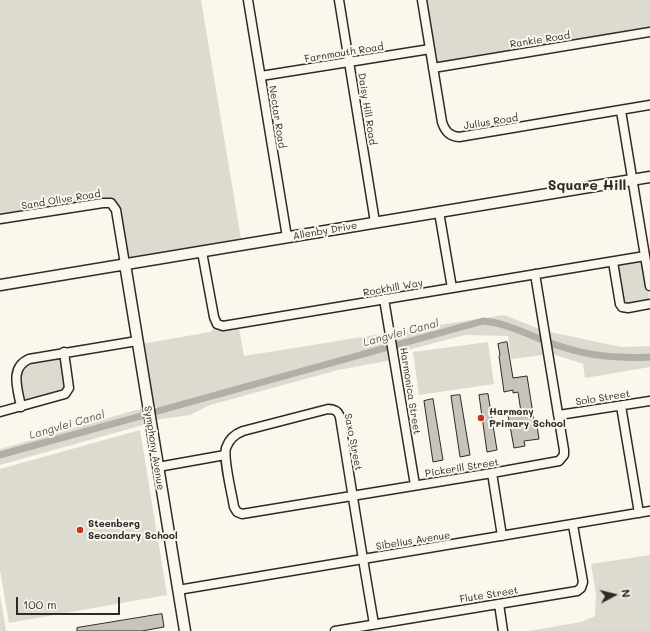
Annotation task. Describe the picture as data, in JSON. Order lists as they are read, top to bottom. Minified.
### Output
{"streets":{"street":["Rankie Road","Farnmouth Road","Daisy Hill Road","Nectar Road","Julius Road","Sand Olive Road","Allenby Drive","Rockhill Way","Harmonica Street","Solo Street","Saxo Street","Symphony Avenue","Pickerill Street","Sibelius Avenue","Flute Street"]},"crossings":[["Rankie Road","Julius Road"],["Farnmouth Road","Daisy Hill Road"],["Farnmouth Road","Nectar Road"],["Farnmouth Road","Julius Road"],["Daisy Hill Road","Allenby Drive"],["Nectar Road","Allenby Drive"],["Sand Olive Road","Allenby Drive"],["Sand Olive Road","Symphony Avenue"],["Allenby Drive","Rockhill Way"],["Allenby Drive","Symphony Avenue"],["Rockhill Way","Harmonica Street"],["Rockhill Way","Pickerill Street"],["Harmonica Street","Pickerill Street"],["Solo Street","Pickerill Street"],["Saxo Street","Pickerill Street"],["Saxo Street","Sibelius Avenue"],["Saxo Street","Flute Street"],["Symphony Avenue","Sibelius Avenue"],["Sibelius Avenue","Flute Street"]],"districts":["Square Hill"],"water":["Langvlei Canal"],"places":["Harmony Primary School","Steenberg Secondary School"],"scale_bar":"100 m","north":"right"}
